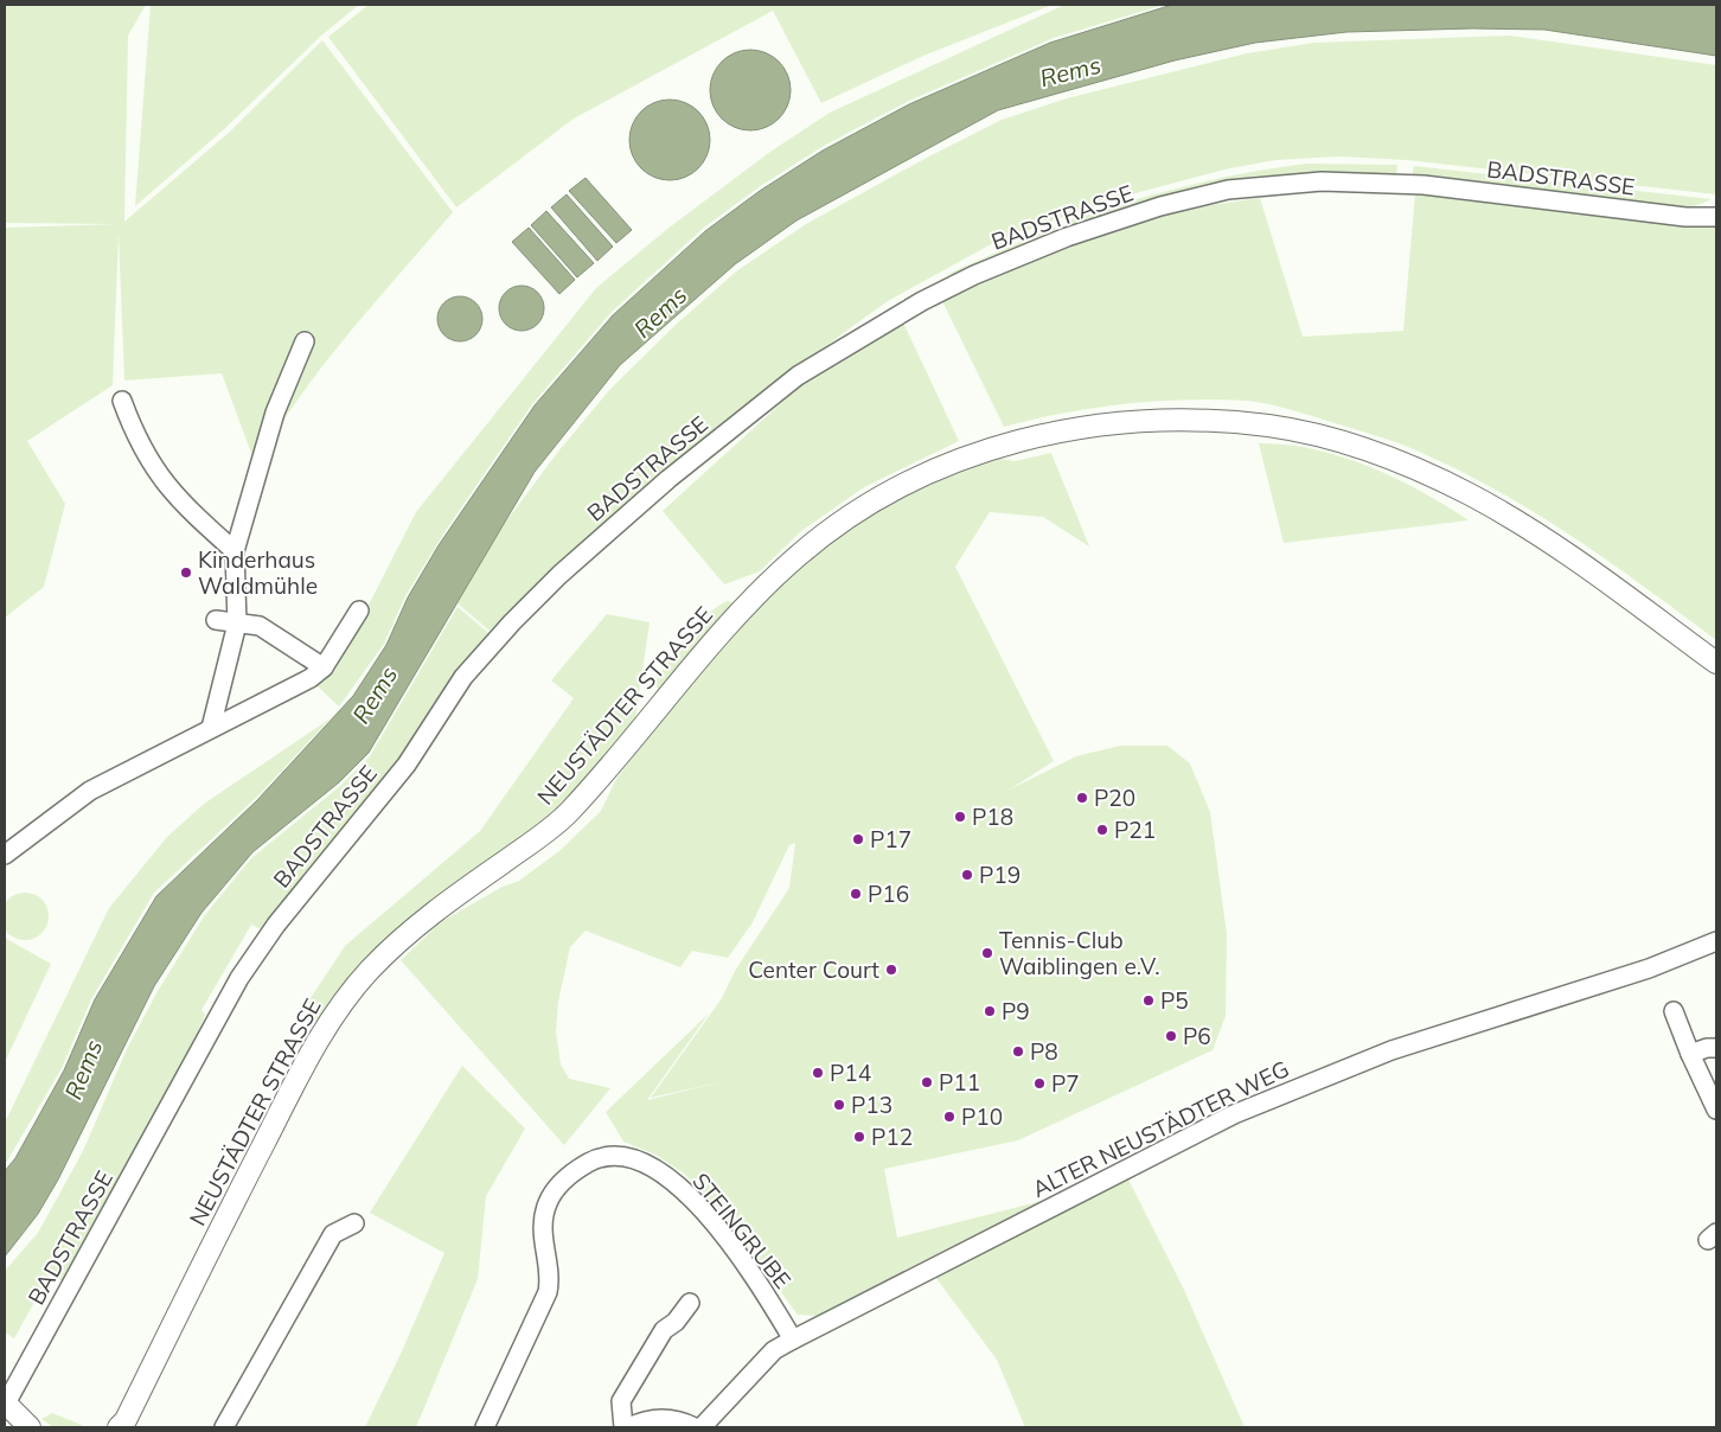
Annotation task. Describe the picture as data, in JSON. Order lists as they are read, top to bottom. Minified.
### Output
{"streets":{"street":["BADSTRASSE","NEUSTÄDTER STRASSE","ALTER NEUSTÄDTER WEG","STEINGRUBE"]},"crossings":[["ALTER NEUSTÄDTER WEG","STEINGRUBE"]],"water":["Rems"],"places":["Kinderhaus Waldmühle","P20","P18","P21","P17","P19","P16","Tennis-Club Waiblingen e.V.","Center Court","P5","P9","P6","P8","P14","P11","P7","P13","P10","P12"]}
